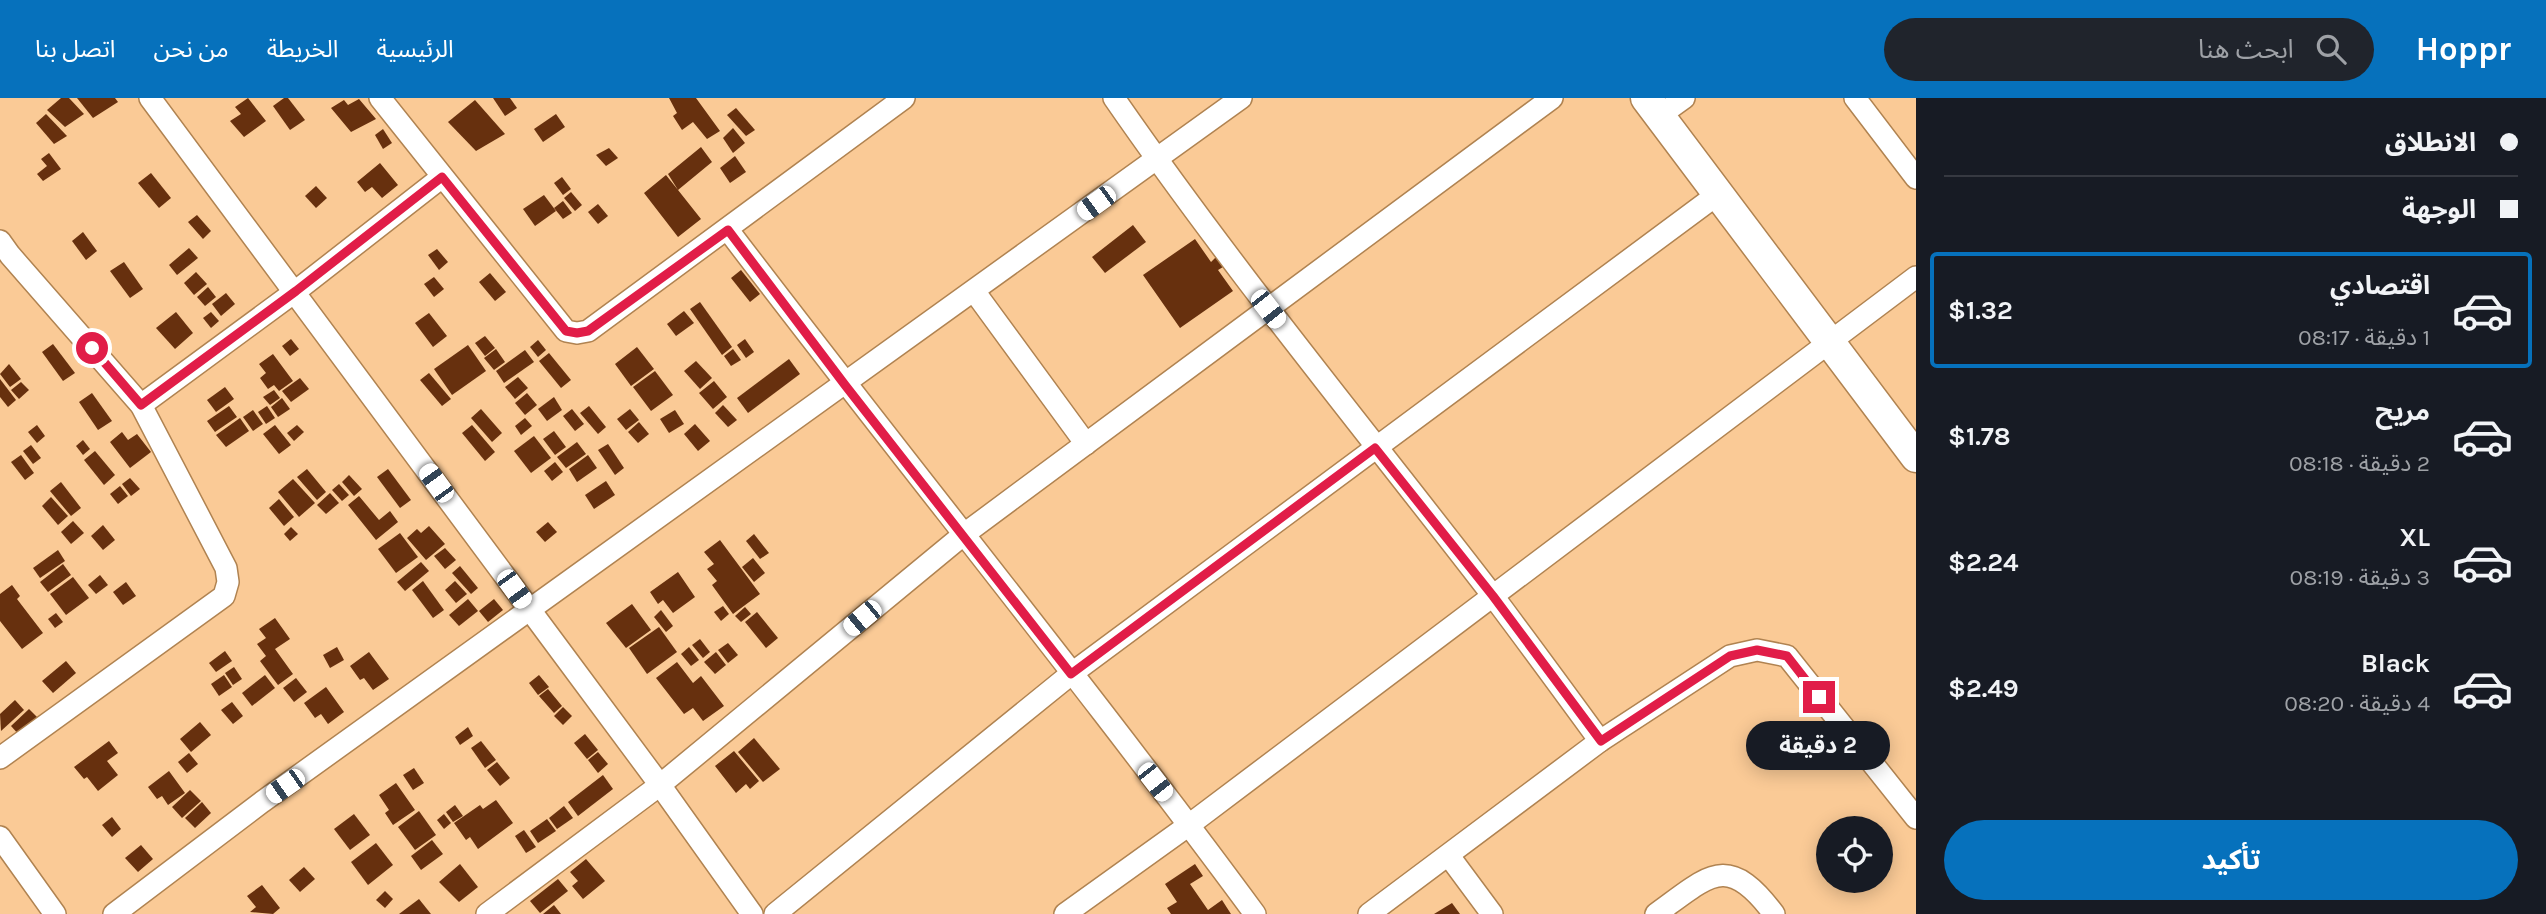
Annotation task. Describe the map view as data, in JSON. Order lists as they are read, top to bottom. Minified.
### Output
{"page":{"header":"Hoppr","search":"ابحث هنا","nav":["الرئيسية","الخريطة","من نحن","اتصل بنا"],"banner":["الانطلاق","الوجهة"],"list":[{"name":"اقتصادي","note":"1 دقيقة · 08:17","value":"$1.32"},{"name":"مريح","note":"2 دقيقة · 08:18","value":"$1.78"},{"name":"XL","note":"3 دقيقة · 08:19","value":"$2.24"},{"name":"Black","note":"4 دقيقة · 08:20","value":"$2.49"}],"bubble":"2 دقيقة","buttons":"تأكيد"}}
